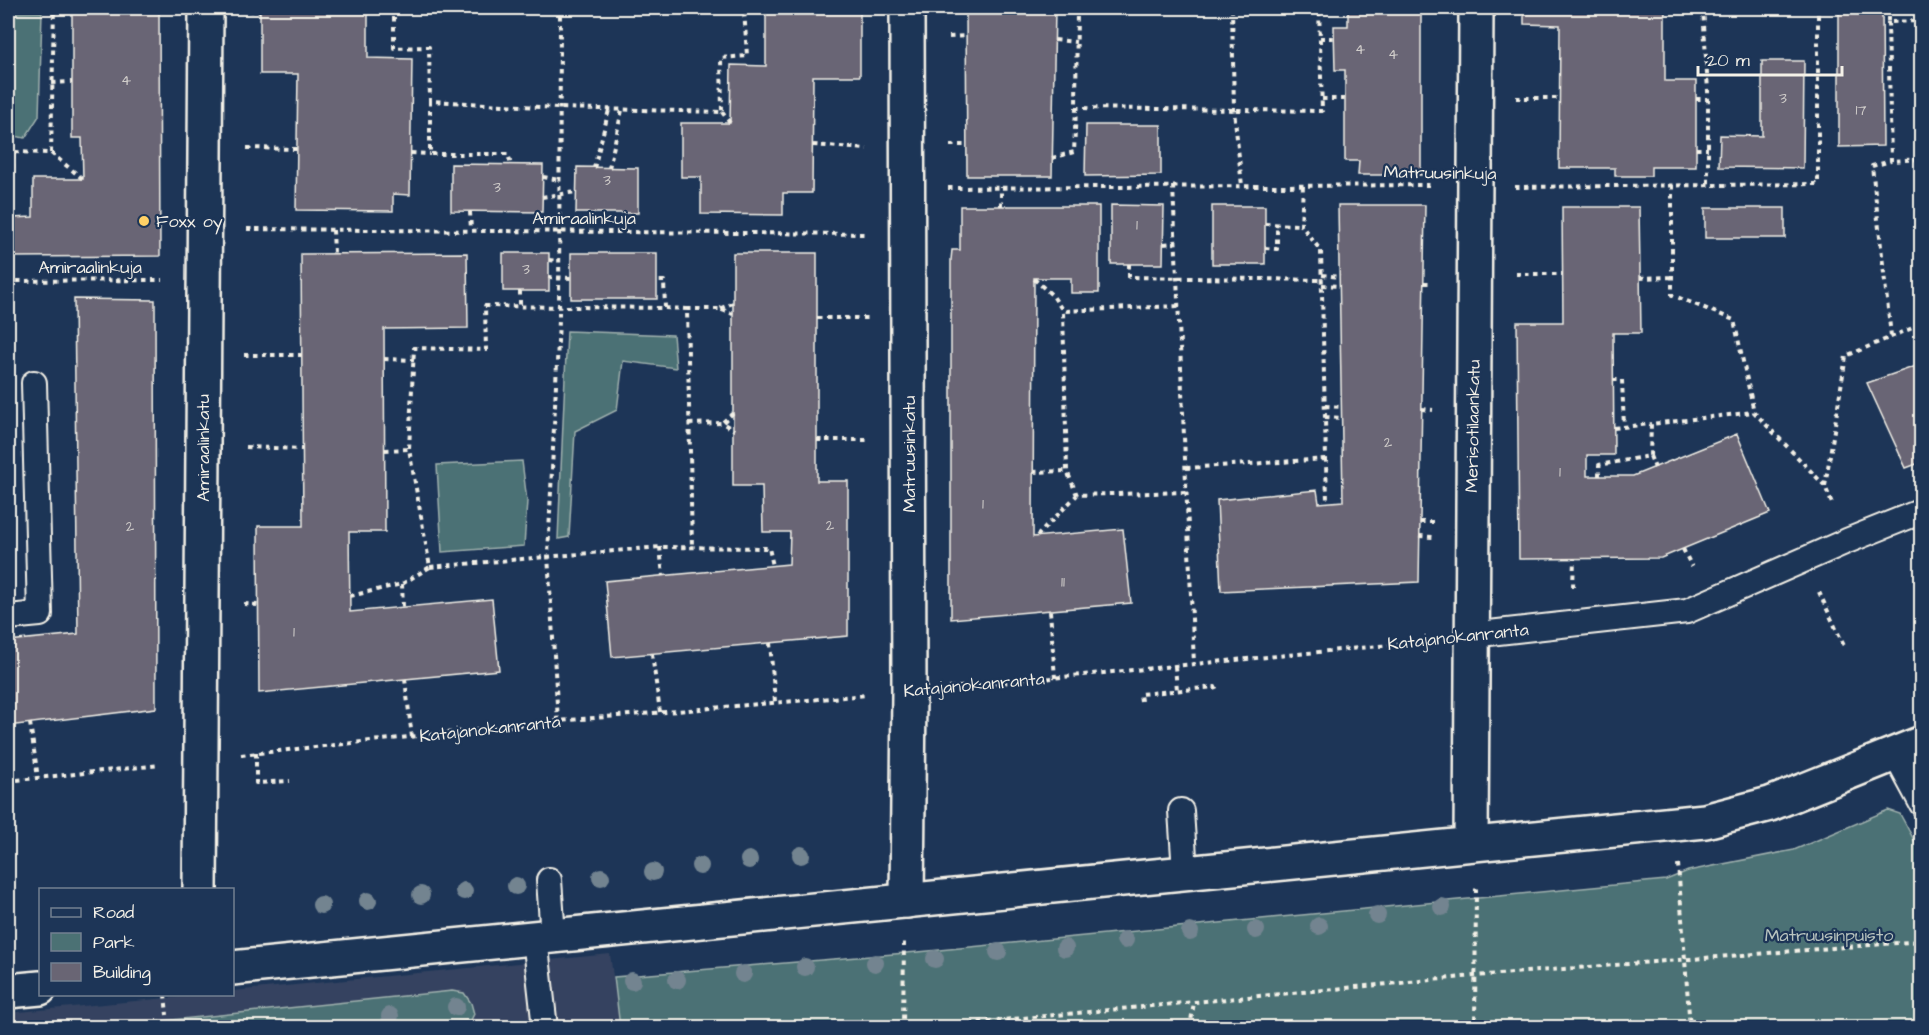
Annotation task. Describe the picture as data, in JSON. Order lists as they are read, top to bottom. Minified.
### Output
{"streets":{"street":["Merisotilaankatu","Amiraalinkatu","Matruusinkatu"],"lane":["Katajanokanranta"],"path":["Matruusinkuja","Amiraalinkuja"]},"crossings":[["Matruusinkuja","Amiraalinkuja"],["Matruusinkuja","Merisotilaankatu"],["Matruusinkuja","Matruusinkatu"],["Amiraalinkuja","Matruusinkatu"],["Merisotilaankatu","Katajanokanranta"],["Amiraalinkatu","Katajanokanranta"],["Matruusinkatu","Katajanokanranta"]],"parks":["Matruusinpuisto"],"places":["Foxx oy"],"house_numbers":["4","4","4","3","17","3","3","1","3","2","1","1","2","2","11","1"],"legend":["Road","Park","Building"],"scale_bar":"20 m"}
